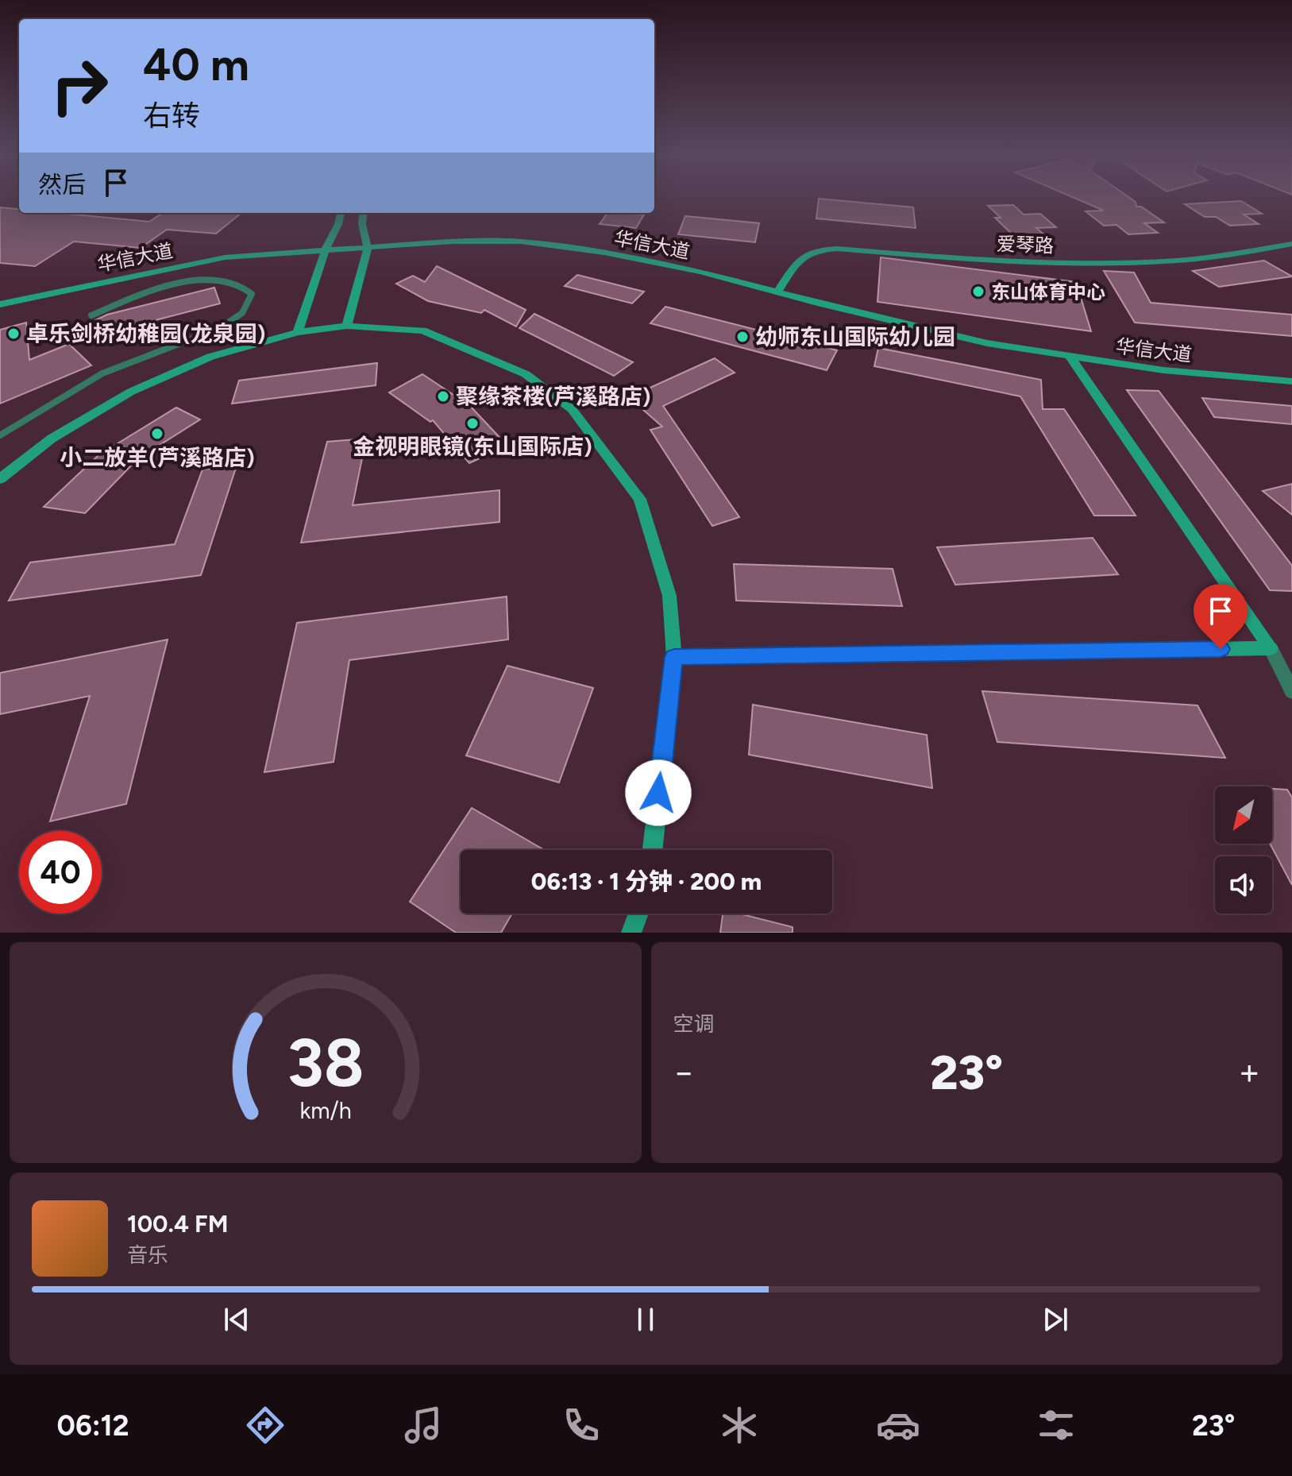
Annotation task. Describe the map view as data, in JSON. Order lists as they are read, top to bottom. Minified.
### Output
{"streets":{"street":["华信大道","爱琴路"]},"crossings":[["华信大道","爱琴路"]],"places":["东山体育中心","卓乐剑桥幼稚园(龙泉园)","幼师东山国际幼儿园","聚缘茶楼(芦溪路店)","金视明眼镜(东山国际店)","小二放羊(芦溪路店)"],"north":"bottom left","page":{"turn":["40 m","右转"],"then":"然后","limit":"40","trip":"06:13 · 1 分钟 · 200 m","tile":"空调","heat":["−","23°","+"],"song":["100.4 FM","音乐"],"tabs":["06:12","23°"],"gauge":["38","km/h"]}}
